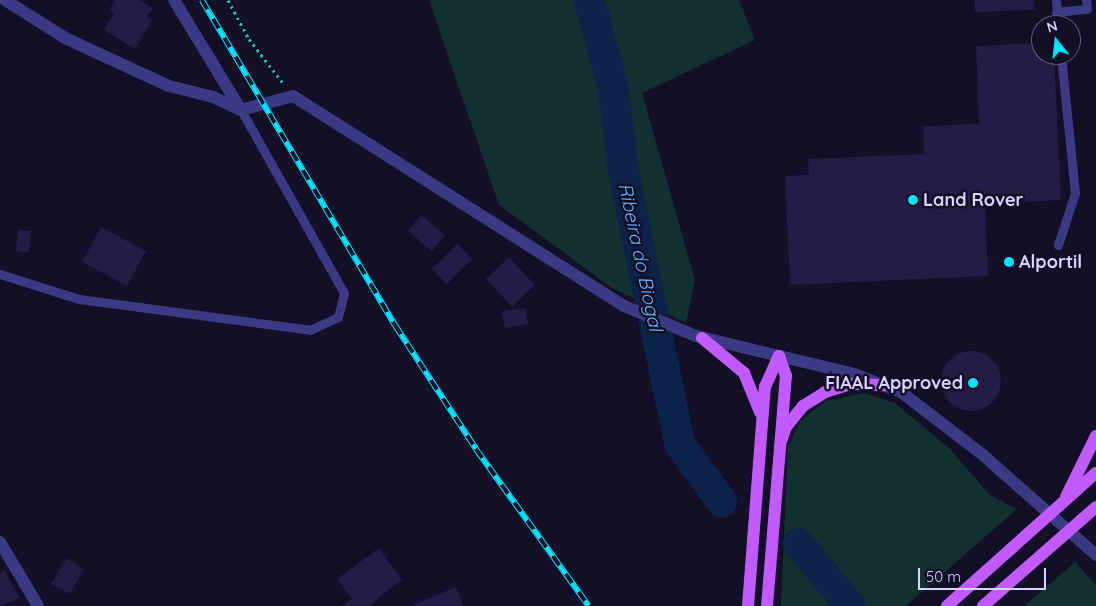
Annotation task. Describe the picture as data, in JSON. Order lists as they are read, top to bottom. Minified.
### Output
{"water":["Ribeira do Biogal"],"places":["Land Rover","Alportil","FIAAL Approved"],"scale_bar":"50 m","north":"top"}
